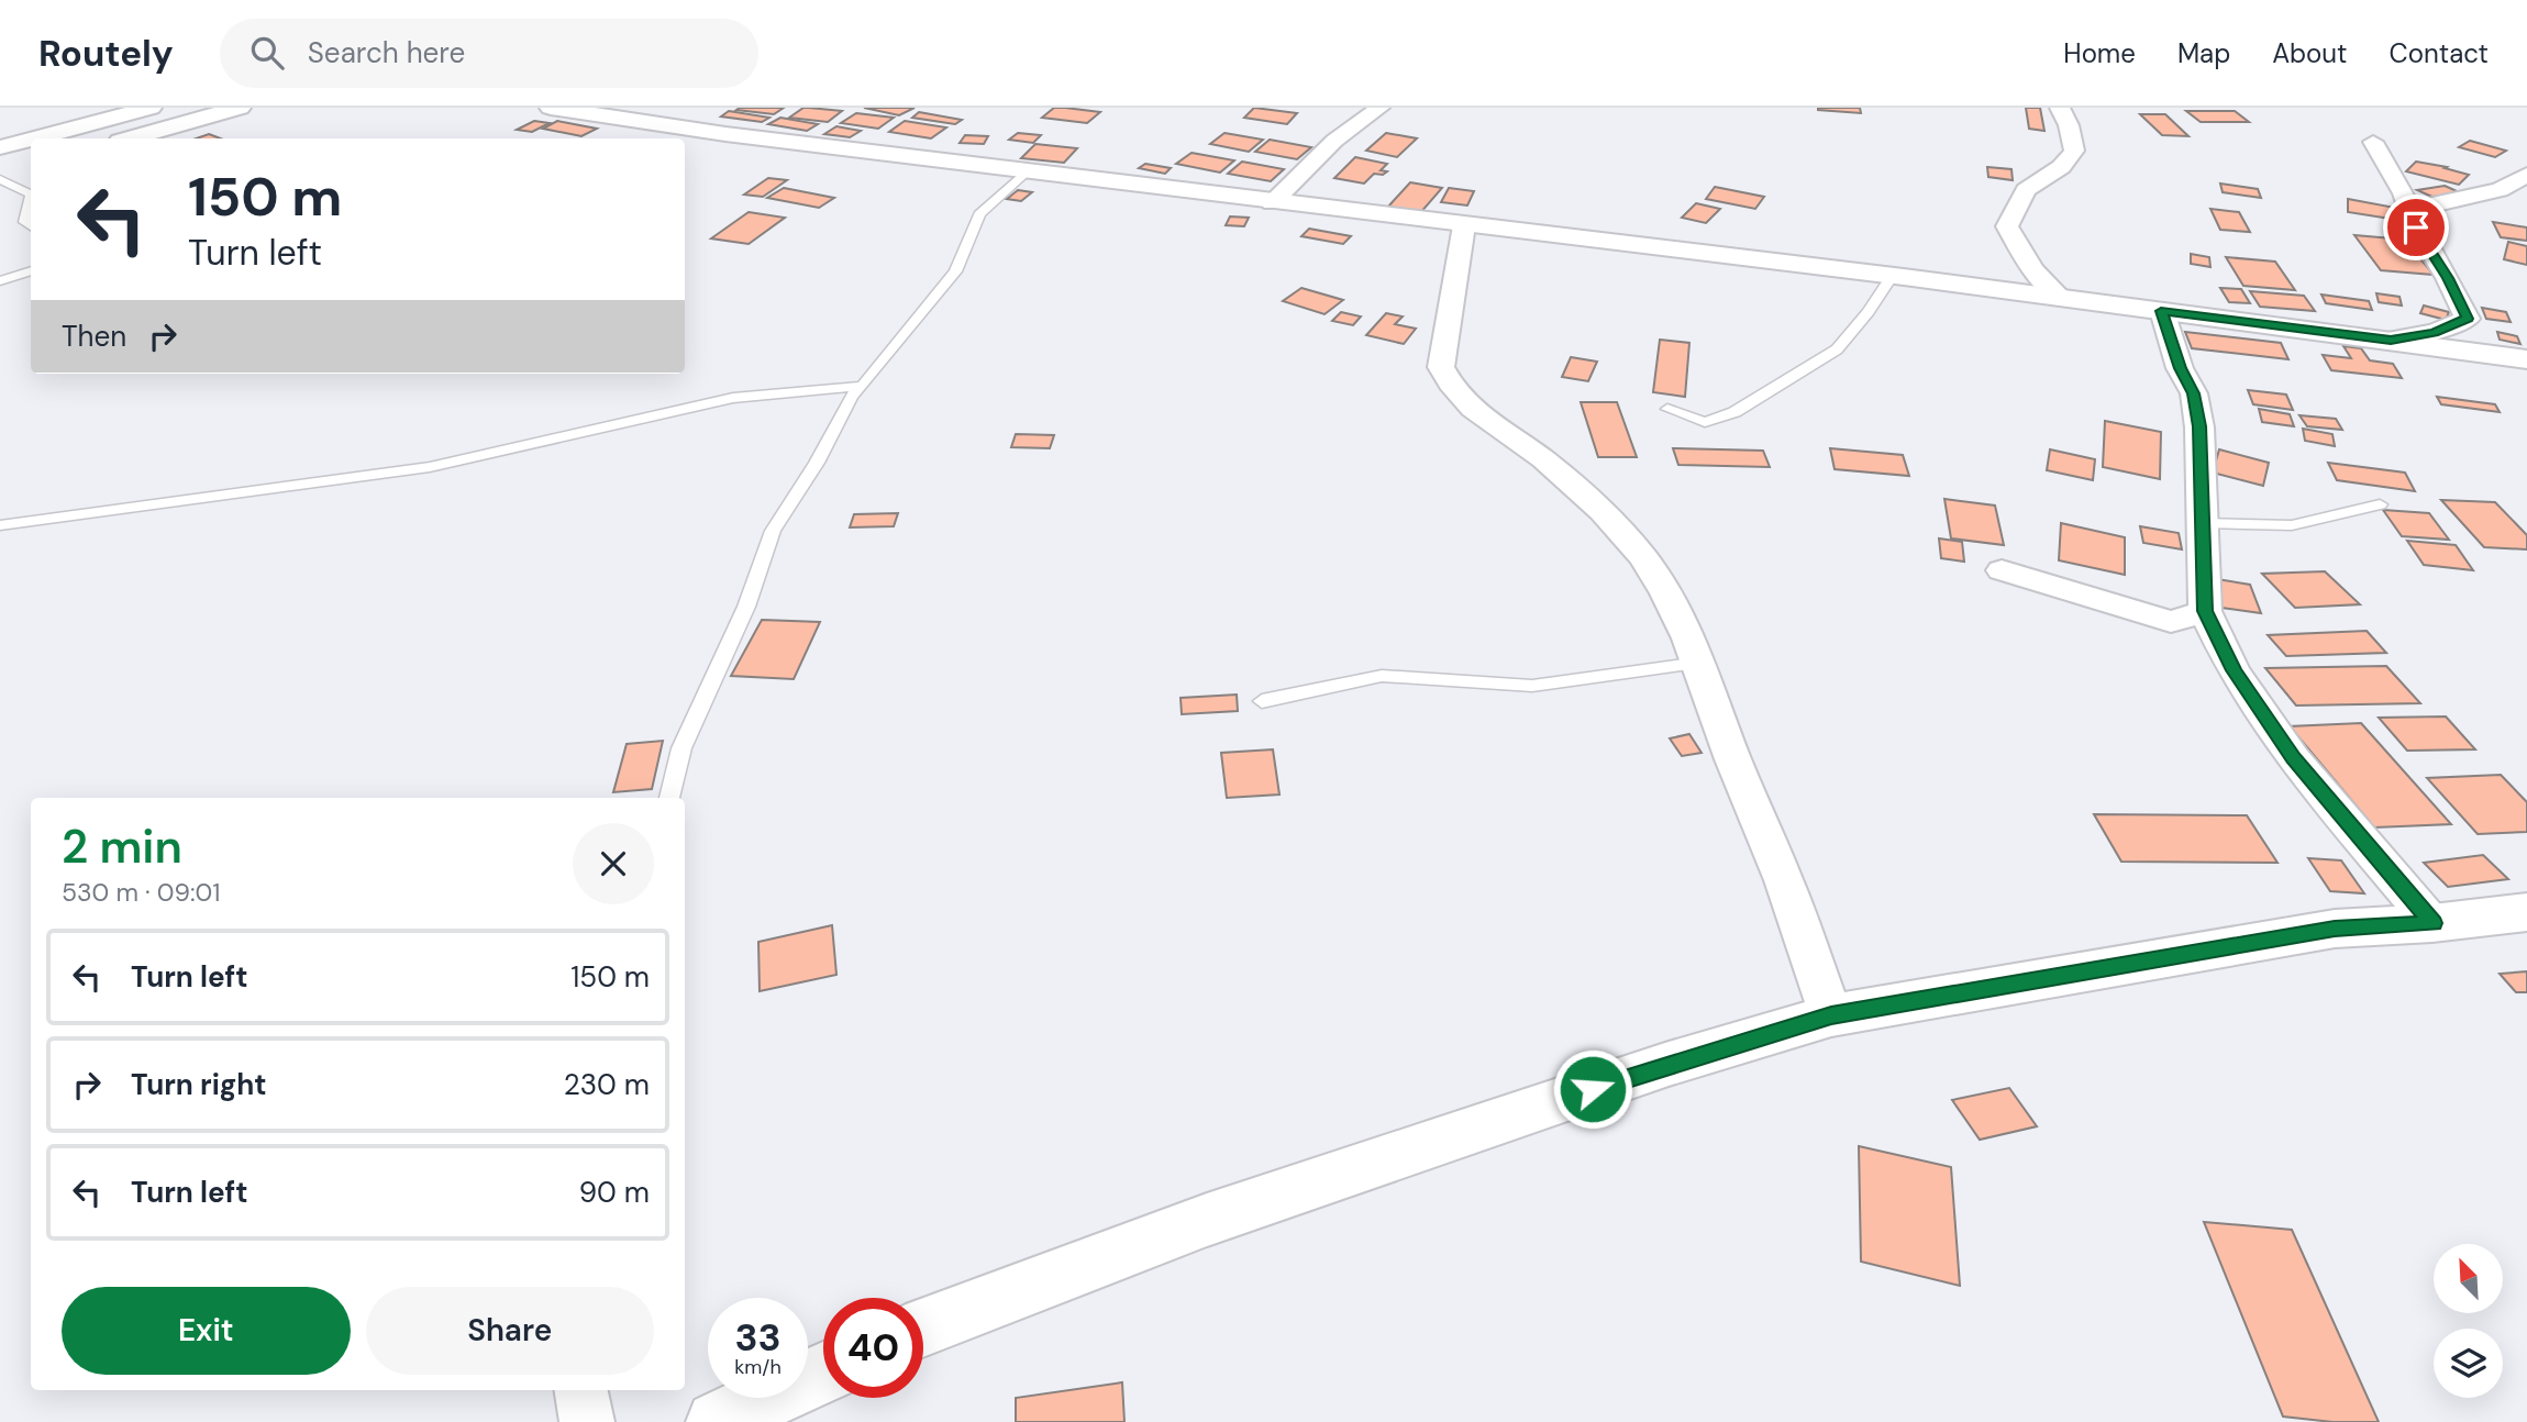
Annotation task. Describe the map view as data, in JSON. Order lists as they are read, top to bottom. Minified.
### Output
{"north":"top left","page":{"header":"Routely","search":"Search here","nav":["Home","Map","About","Contact"],"turn":["150 m","Turn left"],"then":"Then","heading":["2 min","530 m · 09:01"],"list":[{"name":"Turn left","value":"150 m"},{"name":"Turn right","value":"230 m"},{"name":"Turn left","value":"90 m"}],"buttons":["Exit","Share"],"speed":"33 km/h","limit":"40"}}
